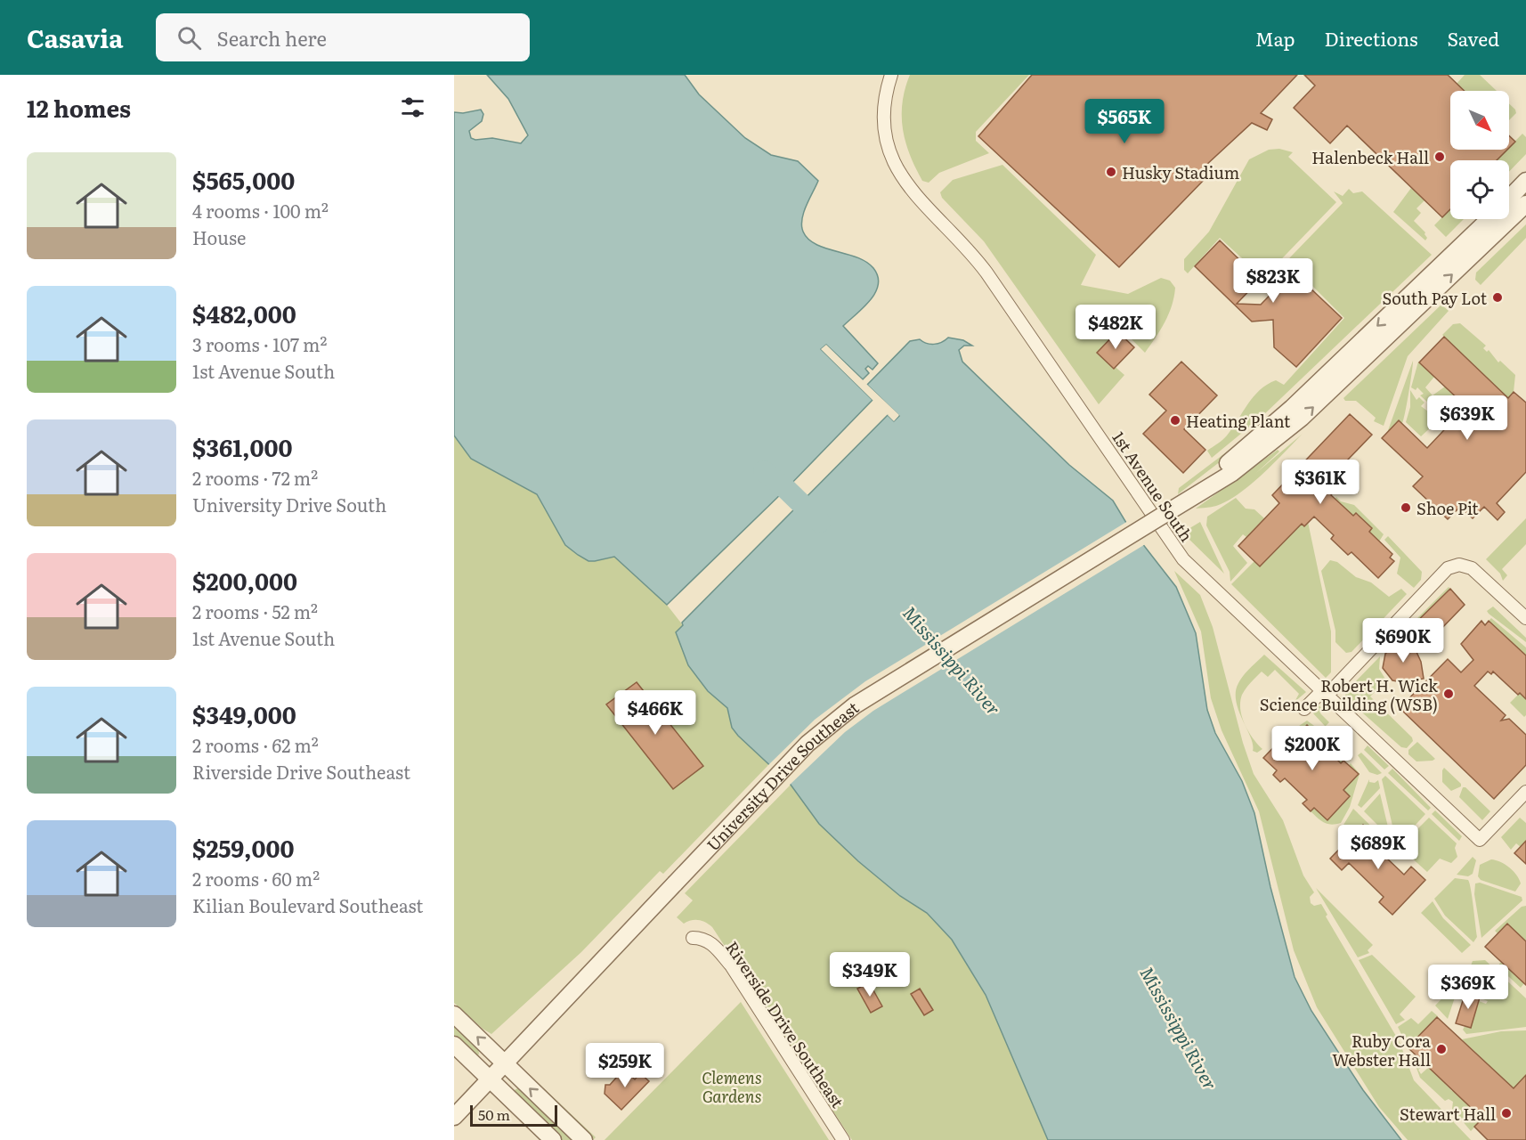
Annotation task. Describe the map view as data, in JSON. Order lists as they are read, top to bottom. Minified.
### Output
{"streets":{"street":["1st Avenue South","University Drive Southeast","Riverside Drive Southeast"]},"water":["Mississippi River"],"parks":["Clemens Gardens"],"places":["Halenbeck Hall","Husky Stadium","South Pay Lot","Heating Plant","Shoe Pit","Robert H. Wick Science Building (WSB)","Ruby Cora Webster Hall","Stewart Hall"],"scale_bar":"50 m","north":"bottom right","page":{"header":"Casavia","search":"Search here","nav":["Map","Directions","Saved"],"heading":"12 homes","price":["$565K","$823K","$482K","$639K","$361K","$690K","$466K","$200K","$689K","$349K","$369K","$259K"],"list":[{"name":"$565,000","note":"4 rooms · 100 m² · House"},{"name":"$482,000","note":"3 rooms · 107 m² · 1st Avenue South"},{"name":"$361,000","note":"2 rooms · 72 m² · University Drive South"},{"name":"$200,000","note":"2 rooms · 52 m² · 1st Avenue South"},{"name":"$349,000","note":"2 rooms · 62 m² · Riverside Drive Southeast"},{"name":"$259,000","note":"2 rooms · 60 m² · Kilian Boulevard Southeast"}],"scale":"50 m"}}
